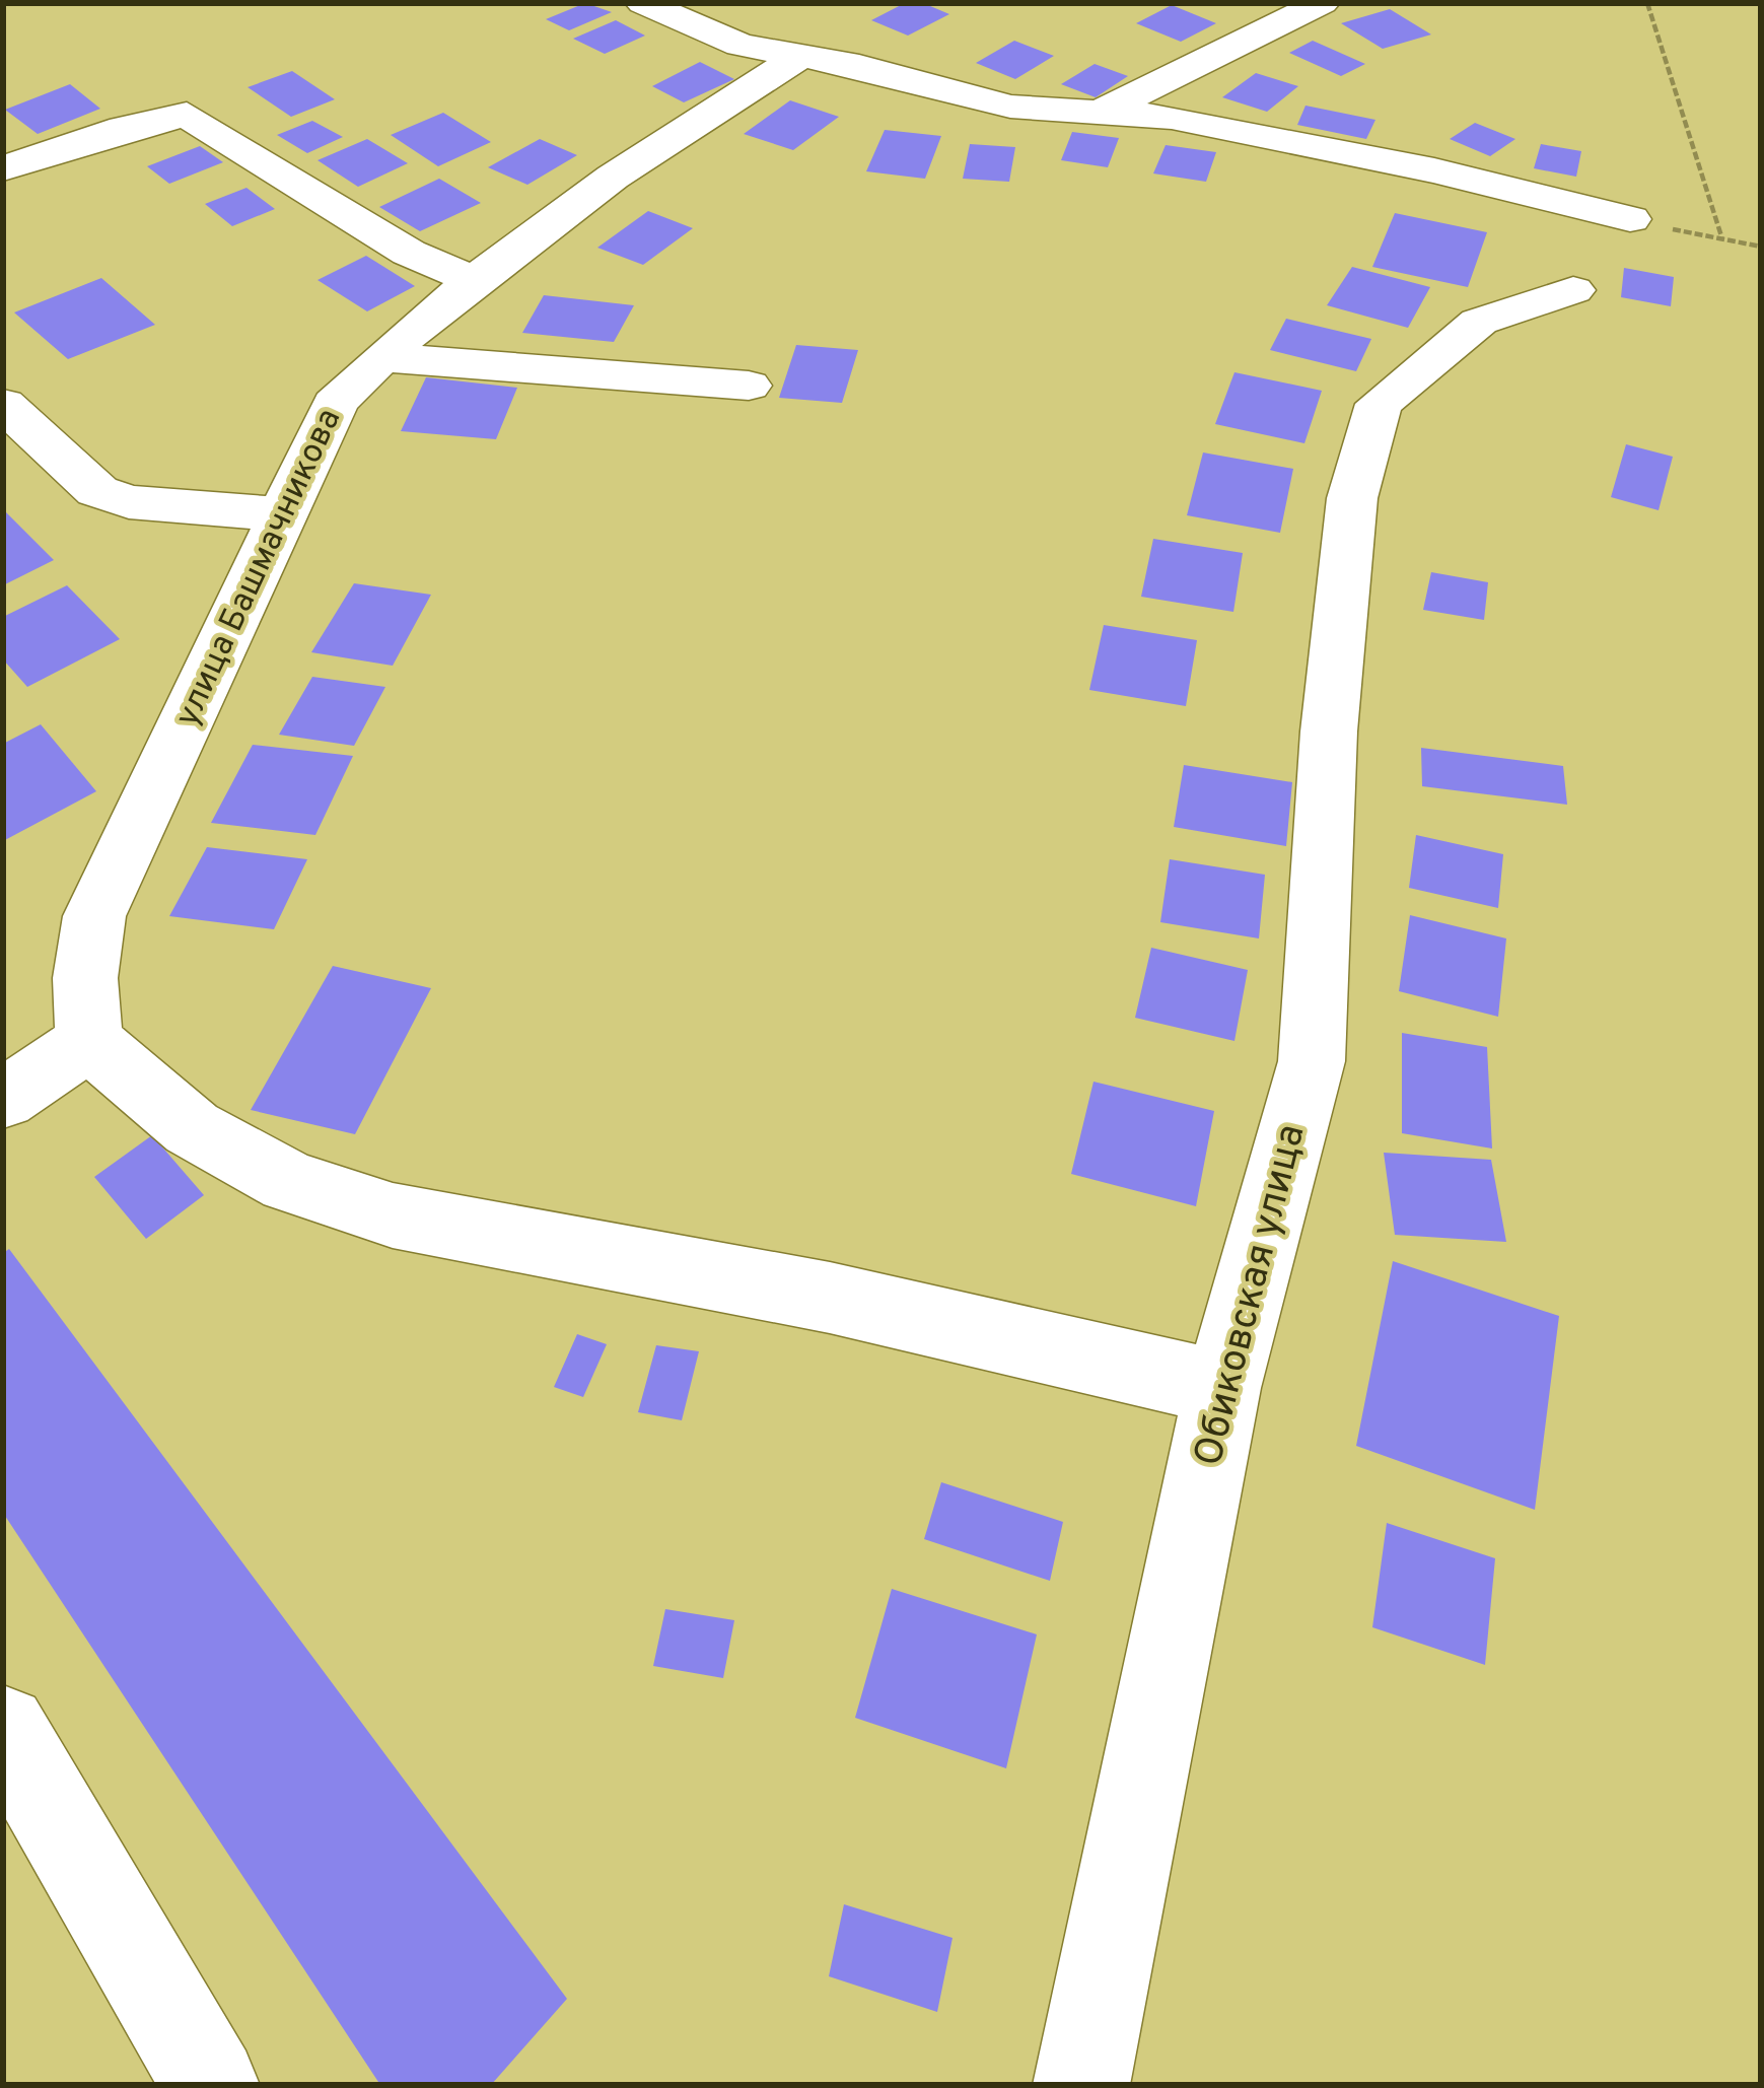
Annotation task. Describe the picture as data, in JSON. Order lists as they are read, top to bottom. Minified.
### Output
{"streets":{"street":["улица Башмачникова","Обиковская улица"]}}
